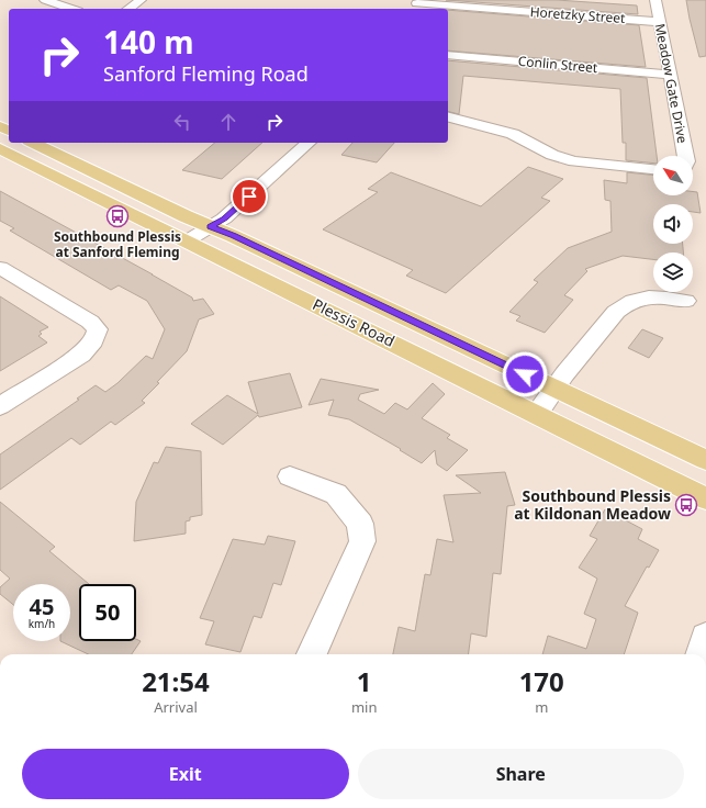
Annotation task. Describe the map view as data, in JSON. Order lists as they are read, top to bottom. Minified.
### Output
{"streets":{"main road":["Plessis Road"],"street":["Horetzky Street","Conlin Street","Meadow Gate Drive"]},"crossings":[["Horetzky Street","Meadow Gate Drive"],["Conlin Street","Meadow Gate Drive"]],"places":{"bus stop":["Southbound Plessis at Sanford Fleming","Southbound Plessis at Kildonan Meadow"]},"north":"top left","page":{"turn":["140 m","Sanford Fleming Road"],"speed":"45 km/h","limit":"50","eta":["21:54","Arrival","1","min","170","m"],"buttons":["Exit","Share"]}}
